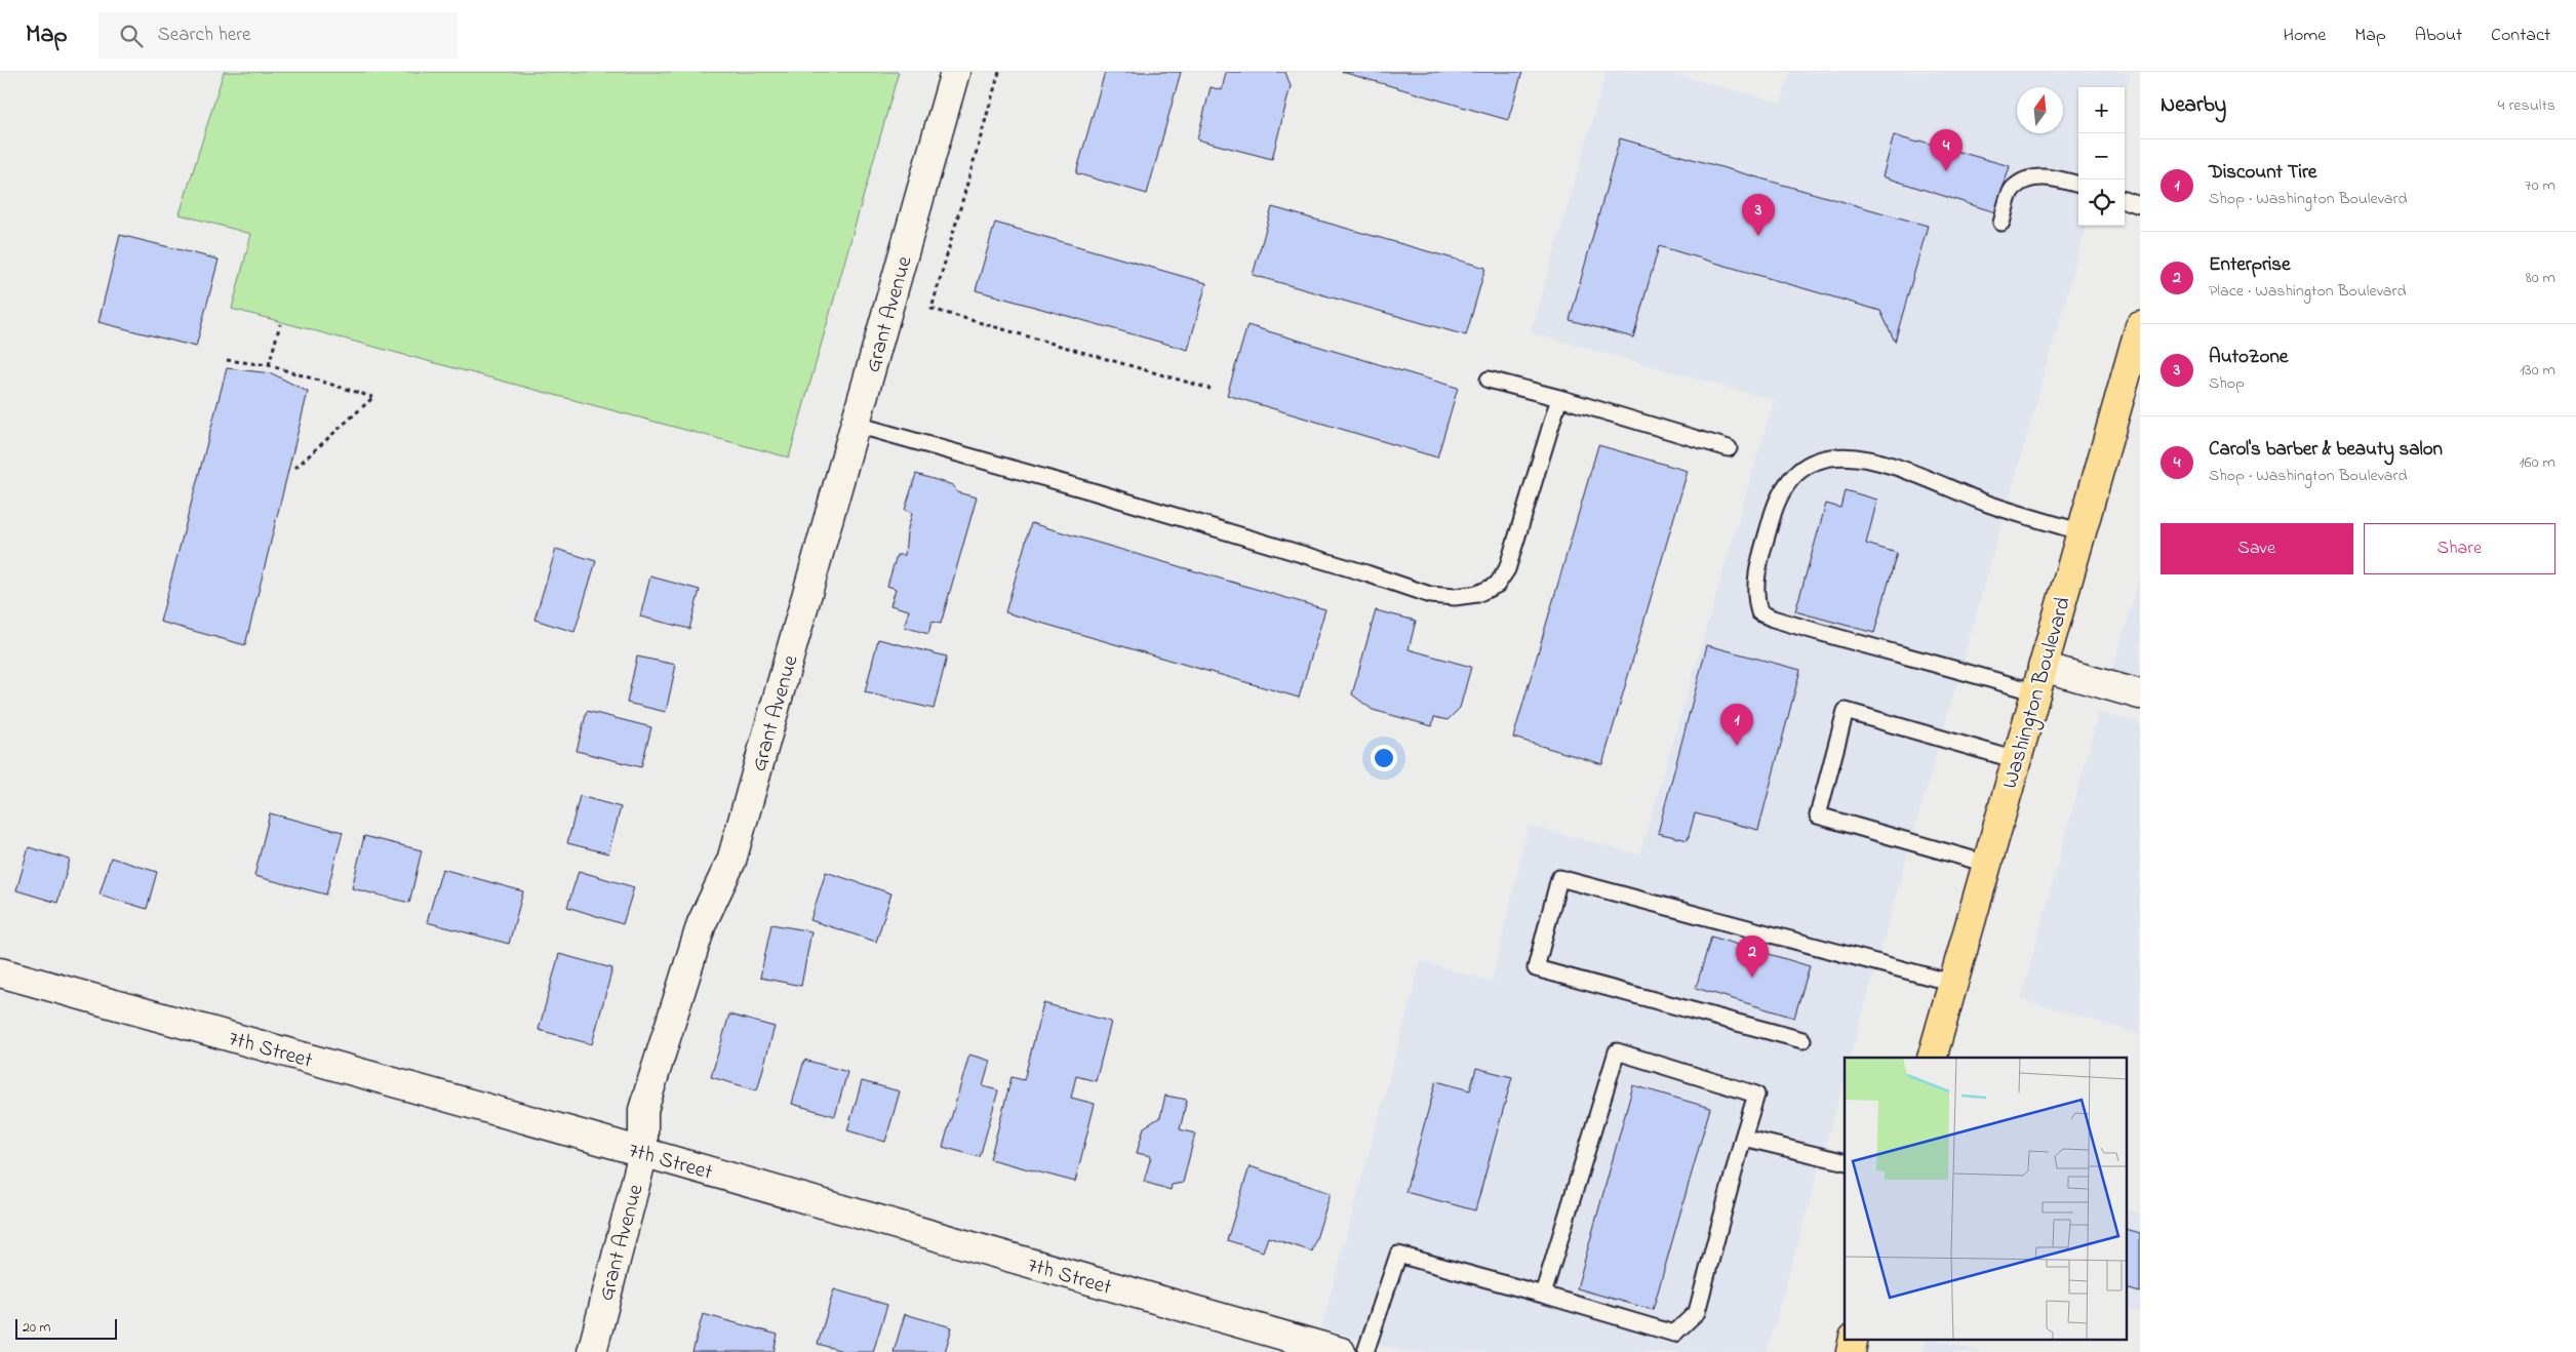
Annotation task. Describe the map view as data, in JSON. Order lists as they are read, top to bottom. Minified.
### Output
{"streets":{"main road":["Washington Boulevard"],"street":["Grant Avenue","7th Street"]},"crossings":[["Grant Avenue","7th Street"]],"scale_bar":"20 m","north":"top","page":{"header":"Map","search":"Search here","nav":["Home","Map","About","Contact"],"heading":["Nearby","4 results"],"map_buttons":["+","−"],"pins":["4","3","1","2"],"list":[{"mark":"1","name":"Discount Tire","note":"Shop · Washington Boulevard","value":"70 m"},{"mark":"2","name":"Enterprise","note":"Place · Washington Boulevard","value":"80 m"},{"mark":"3","name":"AutoZone","note":"Shop","value":"130 m"},{"mark":"4","name":"Carol's barber & beauty salon","note":"Shop · Washington Boulevard","value":"160 m"}],"buttons":["Save","Share"],"scale":"20 m"}}
